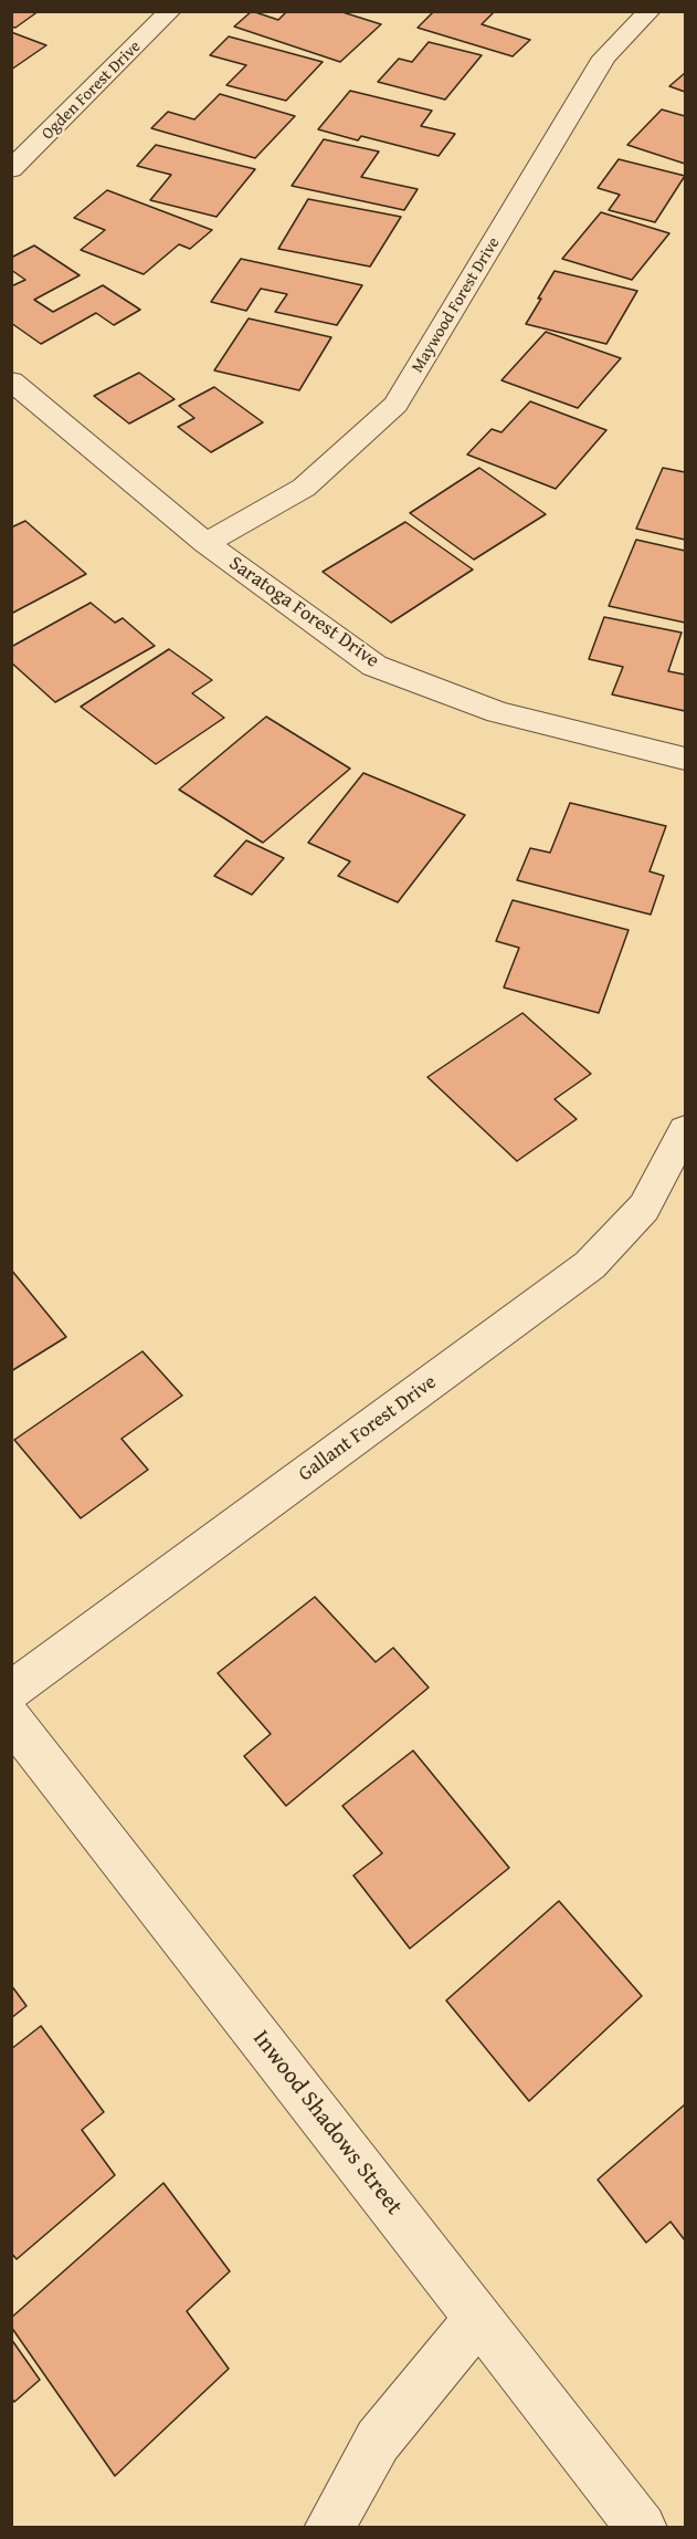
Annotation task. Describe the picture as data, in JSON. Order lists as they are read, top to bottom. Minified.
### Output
{"streets":{"street":["Ogden Forest Drive","Maywood Forest Drive","Saratoga Forest Drive","Gallant Forest Drive","Inwood Shadows Street"]},"crossings":[["Maywood Forest Drive","Saratoga Forest Drive"]]}
